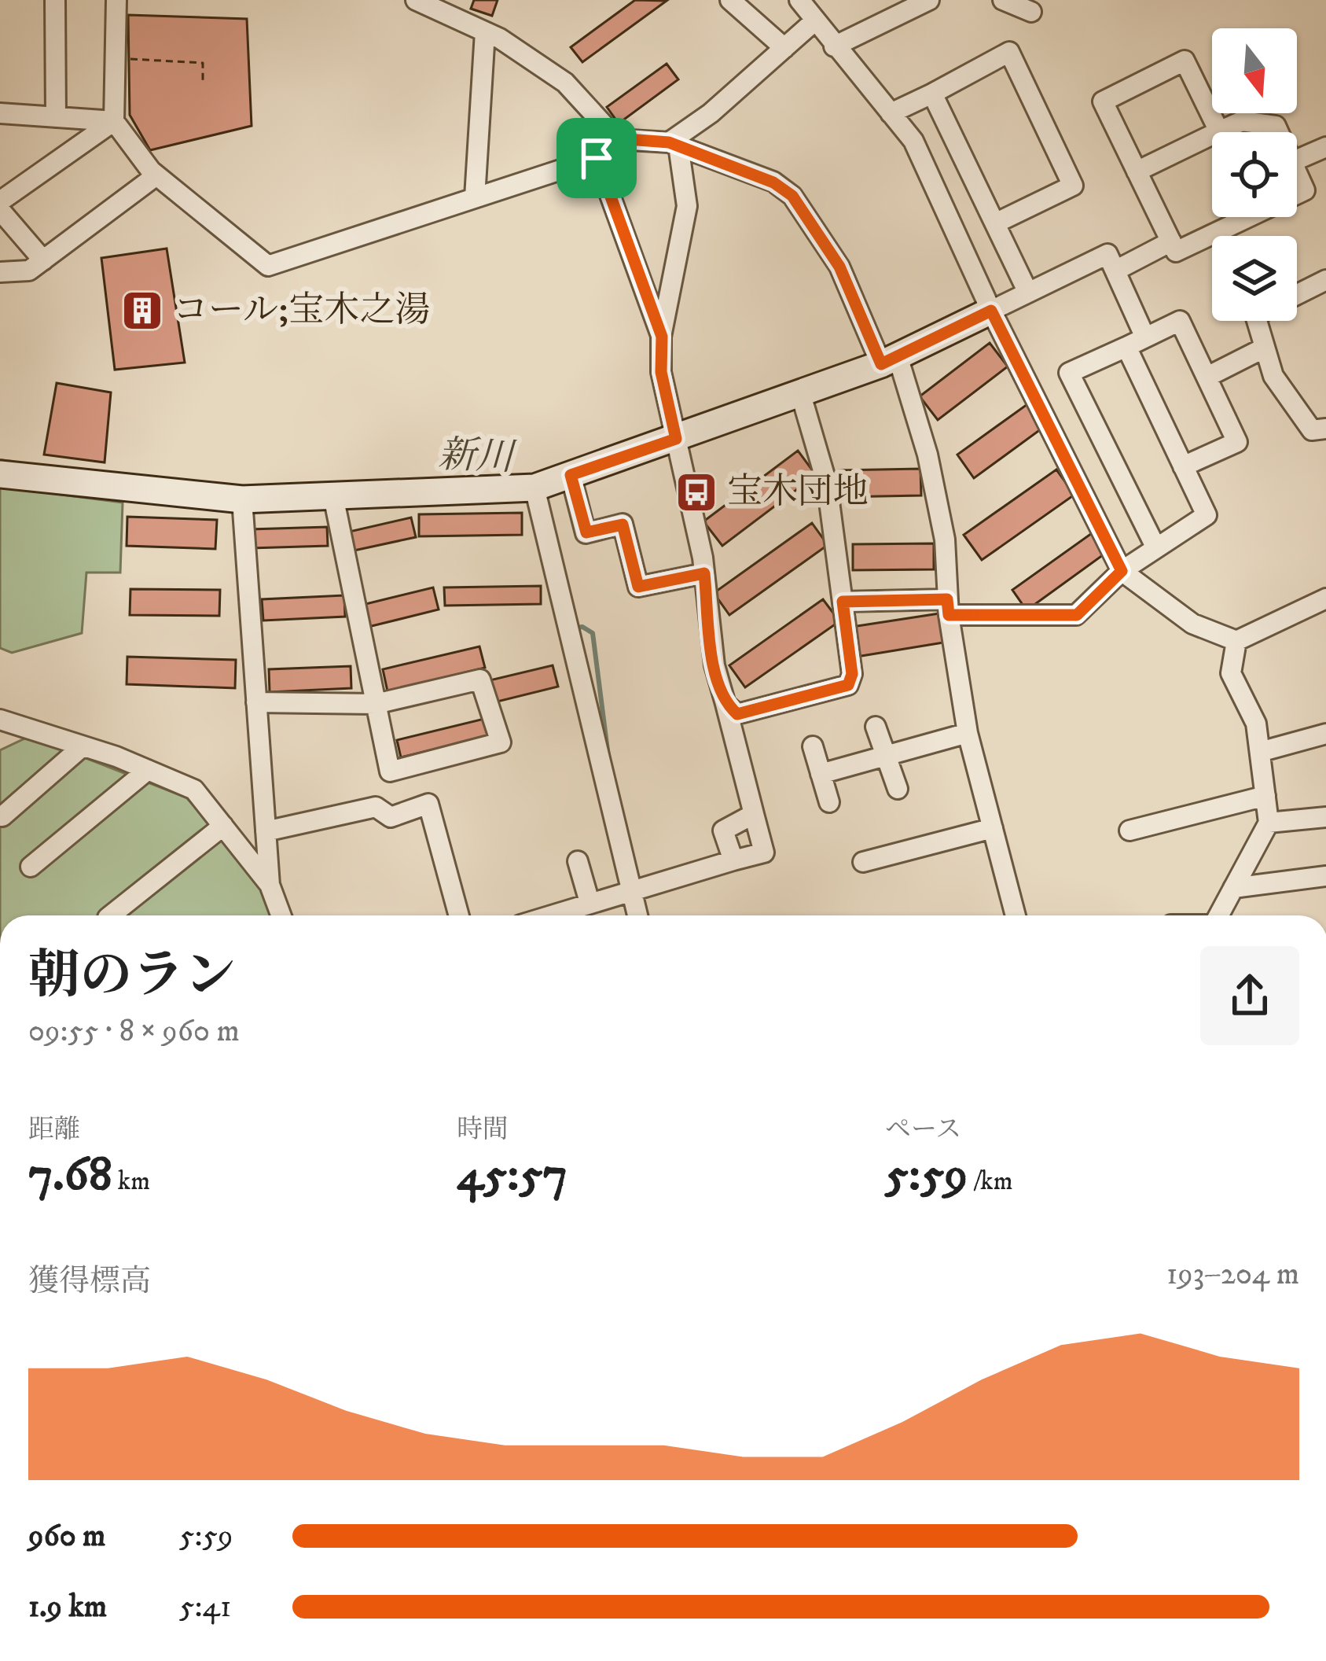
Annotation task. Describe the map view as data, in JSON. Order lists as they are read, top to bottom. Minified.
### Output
{"water":["新川"],"places":{"building":["コール;宝木之湯"],"bus stop":["宝木団地"]},"north":"bottom","page":{"heading":["朝のラン","09:55 · 8 × 960 m"],"stats":[["距離","7.68 km"],["時間","45:57"],["ペース","5:59 /km"]],"chart":["獲得標高","193–204 m"],"list":[{"name":"960 m","note":"5:59"},{"name":"1.9 km","note":"5:41"}]}}
